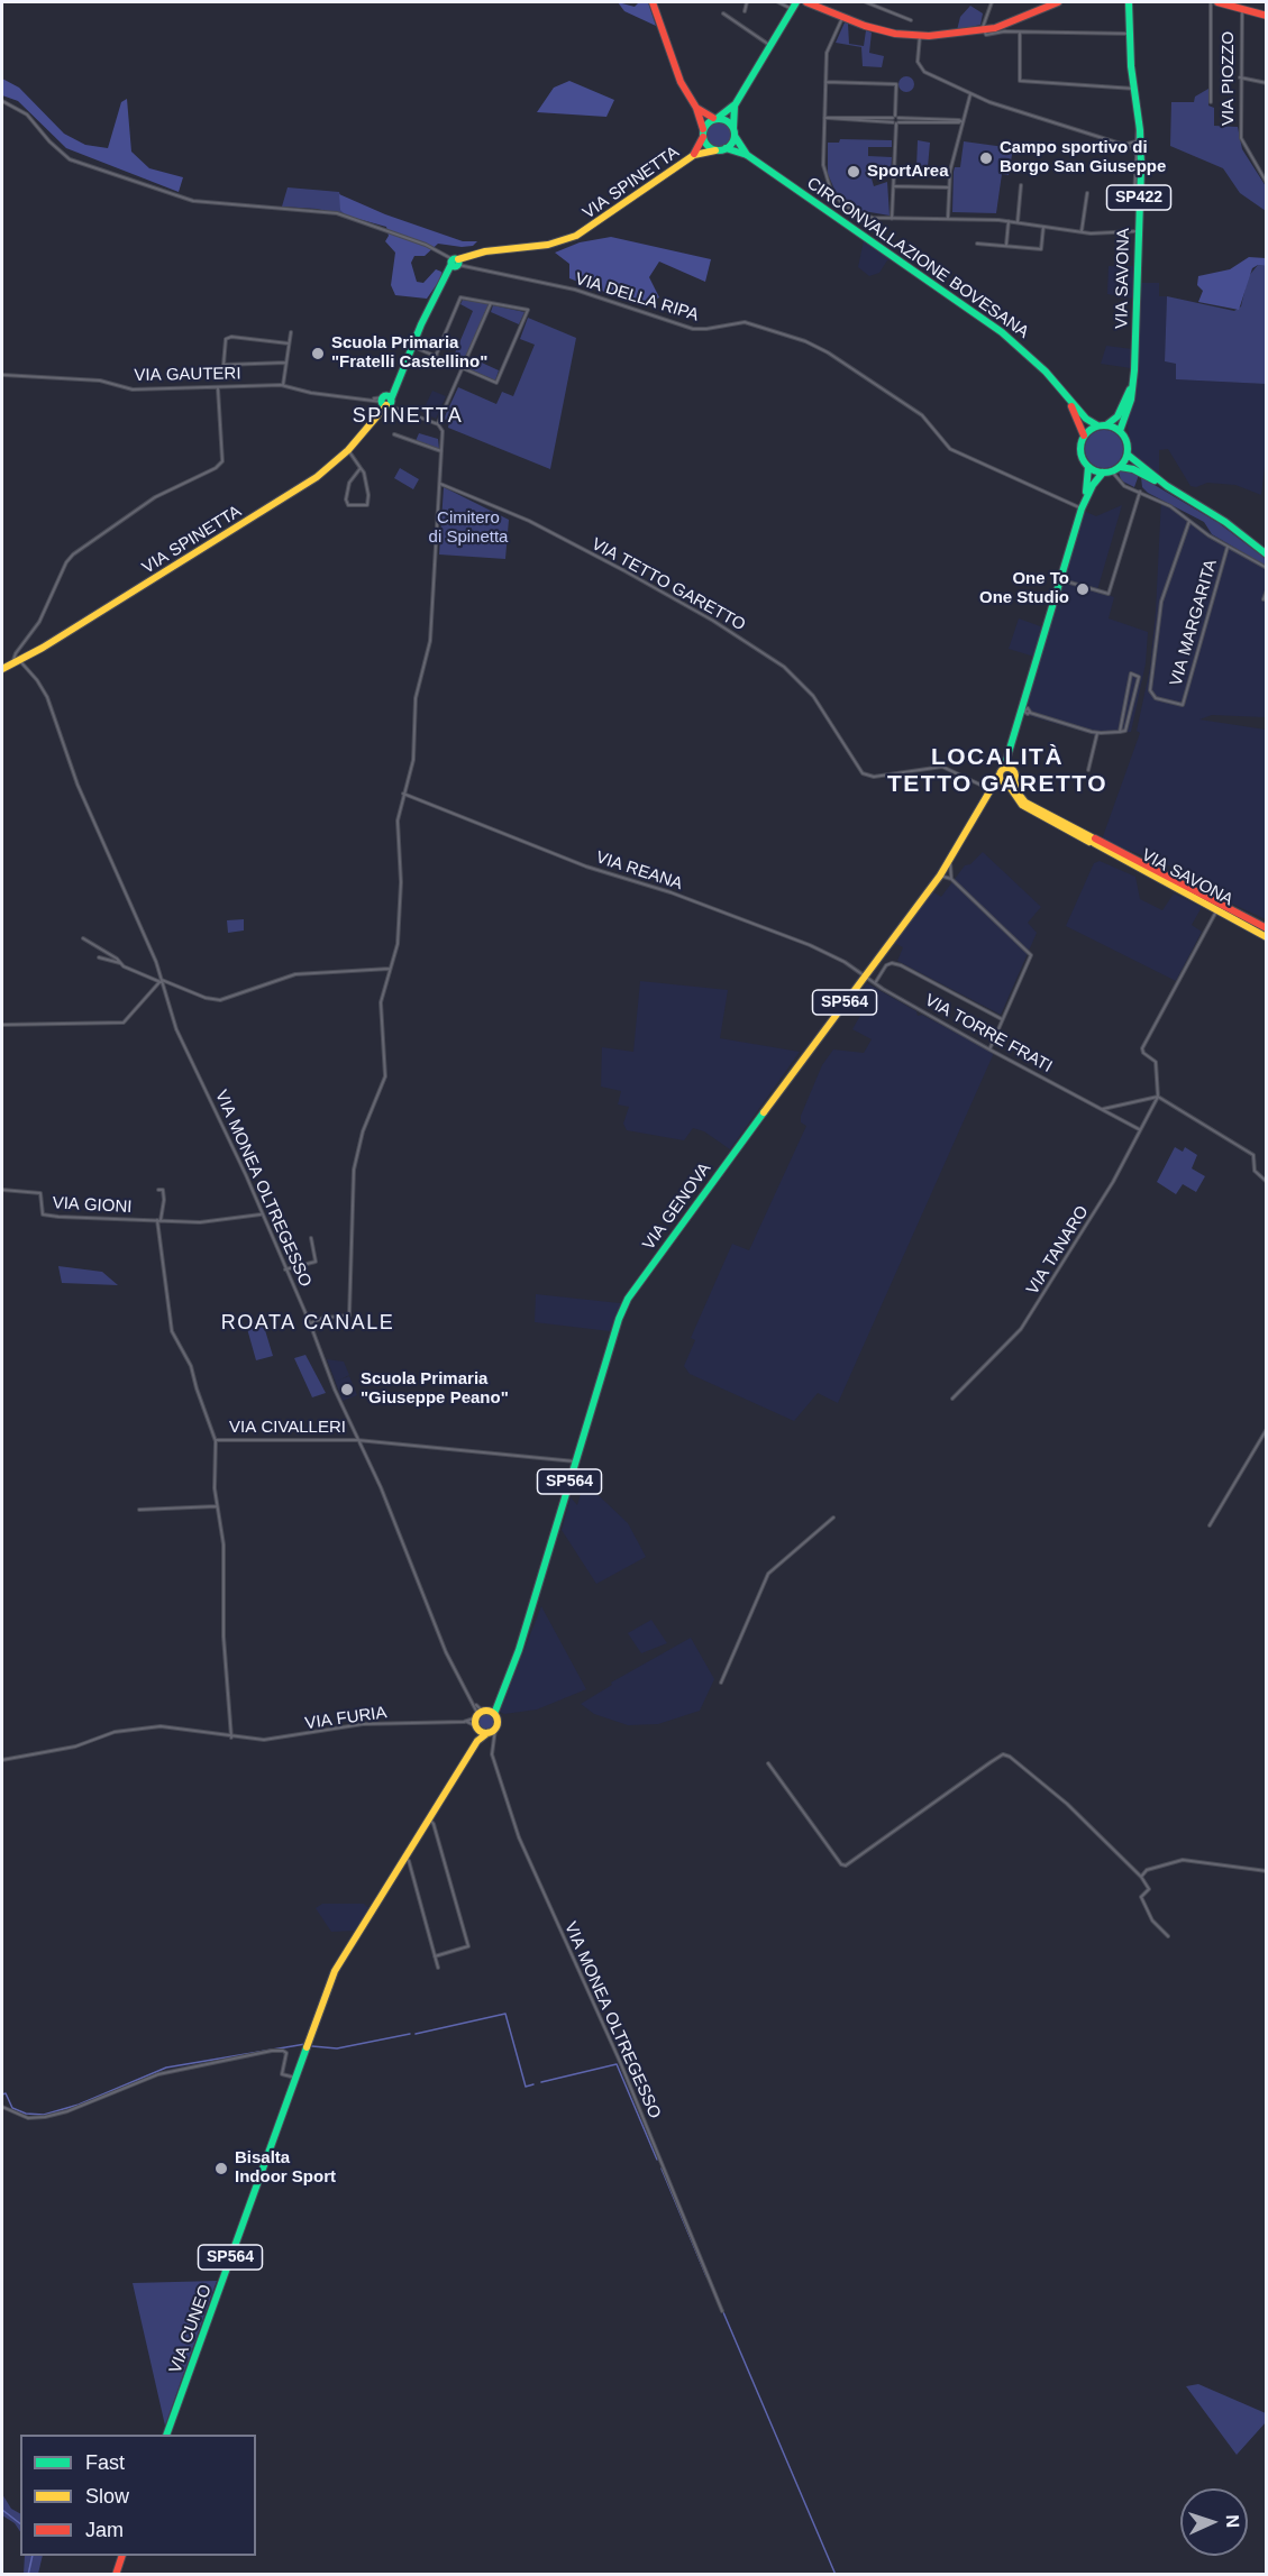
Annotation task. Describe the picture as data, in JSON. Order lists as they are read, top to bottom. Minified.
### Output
{"streets":{"main road":["VIA SPINETTA","SP422","CIRCONVALLAZIONE BOVESANA","VIA SAVONA","SP564","VIA GENOVA","VIA CUNEO"],"street":["VIA PIOZZO","VIA DELLA RIPA","VIA GAUTERI","VIA TETTO GARETTO","VIA MARGARITA","VIA REANA","VIA TORRE FRATI","VIA MONEA OLTREGESSO","VIA GIONI","VIA TANARO","VIA CIVALLERI","VIA FURIA"]},"crossings":[["VIA SPINETTA","CIRCONVALLAZIONE BOVESANA"],["VIA SPINETTA","VIA DELLA RIPA"],["VIA SPINETTA","VIA GAUTERI"],["VIA SPINETTA","VIA MONEA OLTREGESSO"],["CIRCONVALLAZIONE BOVESANA","VIA SAVONA"],["VIA SAVONA","VIA GENOVA"],["VIA TETTO GARETTO","VIA GENOVA"],["VIA REANA","VIA TORRE FRATI"],["VIA REANA","VIA GENOVA"],["SP564","VIA MONEA OLTREGESSO"],["SP564","VIA GENOVA"],["SP564","VIA FURIA"],["SP564","VIA CUNEO"],["VIA TORRE FRATI","VIA GENOVA"],["VIA TORRE FRATI","VIA TANARO"],["VIA MONEA OLTREGESSO","VIA GIONI"],["VIA MONEA OLTREGESSO","VIA GENOVA"],["VIA MONEA OLTREGESSO","VIA CIVALLERI"],["VIA MONEA OLTREGESSO","VIA FURIA"],["VIA GENOVA","VIA CIVALLERI"],["VIA GENOVA","VIA FURIA"],["VIA CIVALLERI","VIA FURIA"]],"districts":["SPINETTA","LOCALITÀ TETTO GARETTO","ROATA CANALE"],"parks":["Cimitero di Spinetta"],"places":["Campo sportivo di Borgo San Giuseppe","SportArea","Scuola Primaria \"Fratelli Castellino\"","One To One Studio","Scuola Primaria \"Giuseppe Peano\"","Bisalta Indoor Sport"],"legend":["Fast","Slow","Jam"],"north":"right"}
